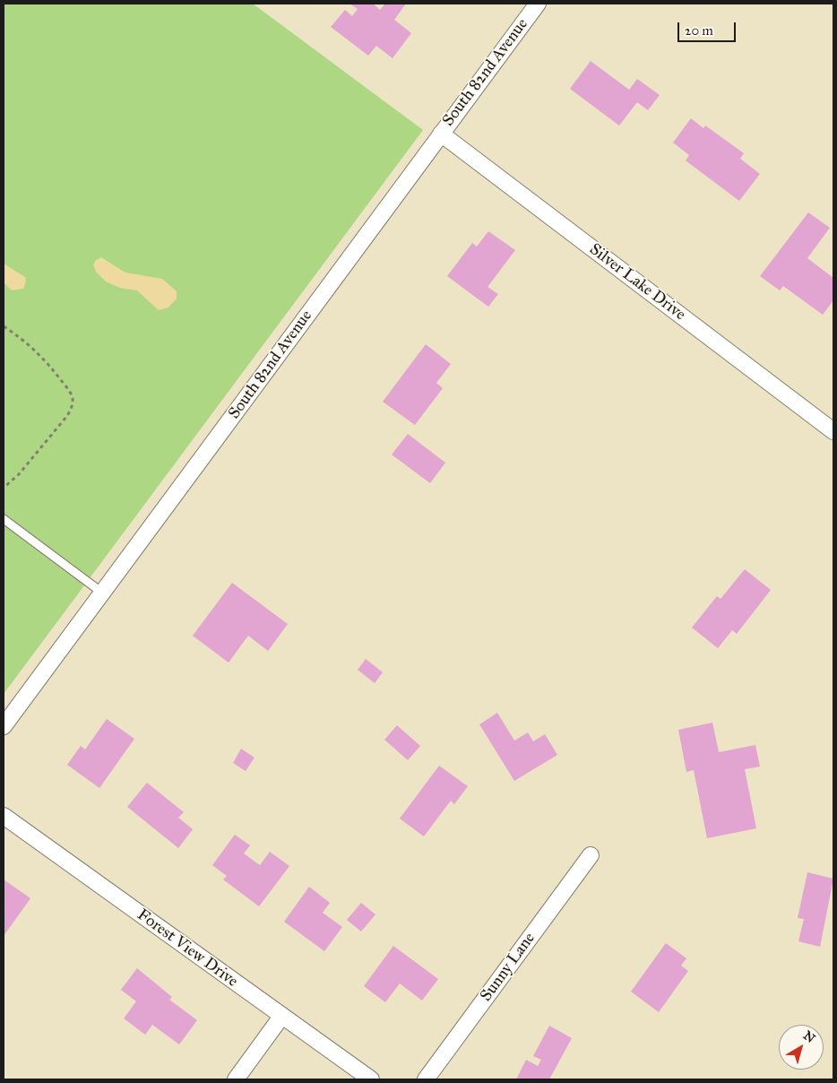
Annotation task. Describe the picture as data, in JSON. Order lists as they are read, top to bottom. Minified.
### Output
{"streets":{"street":["South 82nd Avenue","Silver Lake Drive","Forest View Drive","Sunny Lane"]},"crossings":[["South 82nd Avenue","Silver Lake Drive"]],"scale_bar":"20 m","north":"top right"}
